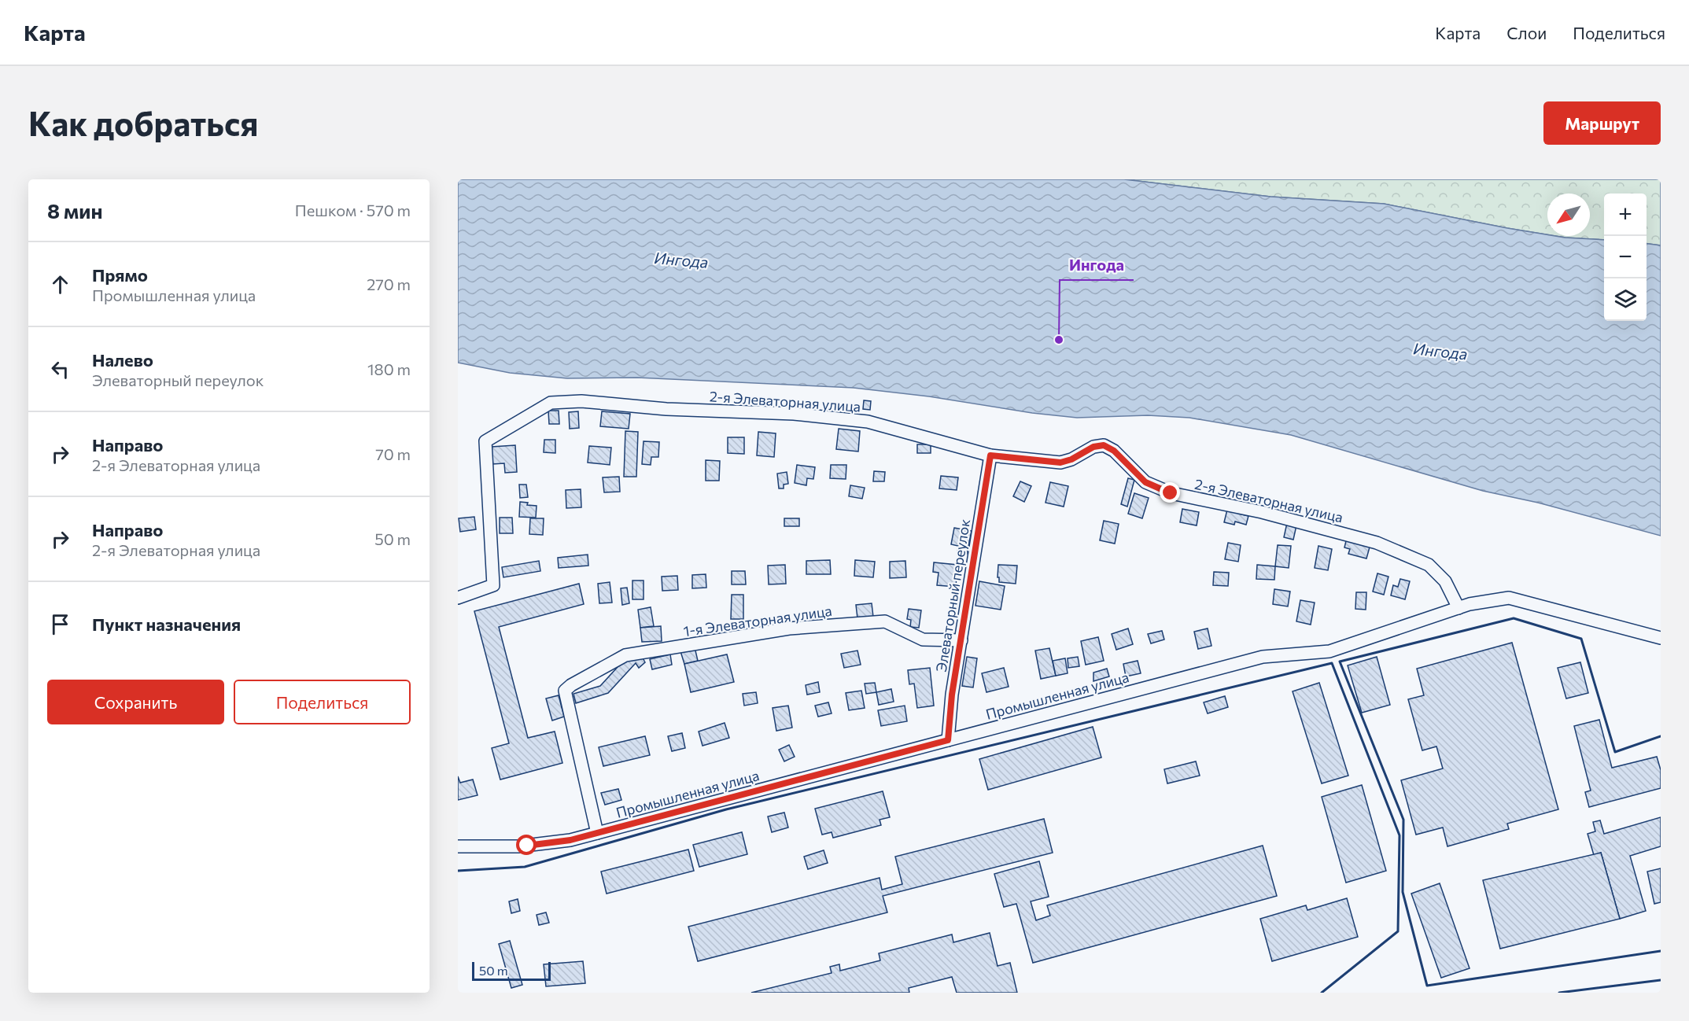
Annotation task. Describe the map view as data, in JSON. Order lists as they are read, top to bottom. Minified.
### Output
{"streets":{"street":["2-я Элеваторная улица","Элеваторный переулок","1-я Элеваторная улица","Промышленная улица"]},"crossings":[["2-я Элеваторная улица","Элеваторный переулок"],["2-я Элеваторная улица","Промышленная улица"],["Элеваторный переулок","1-я Элеваторная улица"],["Элеваторный переулок","Промышленная улица"],["1-я Элеваторная улица","Промышленная улица"]],"water":["Ингода"],"places":["Ингода"],"scale_bar":"50 m","north":"bottom left","page":{"header":"Карта","nav":["Карта","Слои","Поделиться"],"buttons":["Маршрут",["Сохранить","Поделиться"]],"title":"Как добраться","heading":["8 мин","Пешком · 570 m"],"map_buttons":["+","−"],"list":[["Прямо","Промышленная улица","270 m"],["Налево","Элеваторный переулок","180 m"],["Направо","2-я Элеваторная улица","70 m"],["Направо","2-я Элеваторная улица","50 m"],"Пункт назначения"],"scale":"50 m"}}
